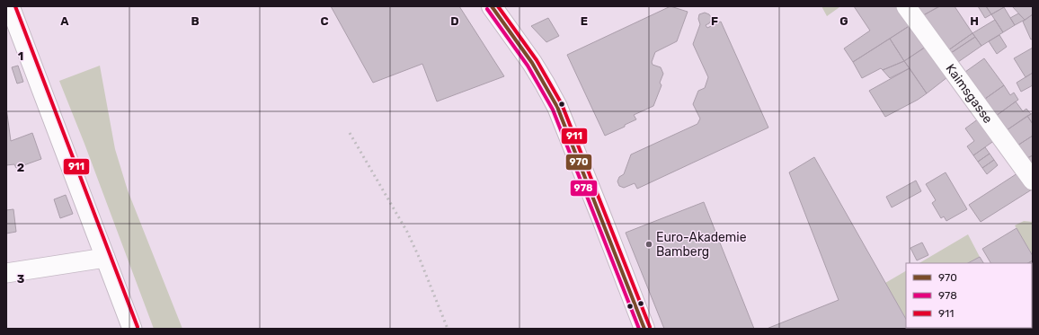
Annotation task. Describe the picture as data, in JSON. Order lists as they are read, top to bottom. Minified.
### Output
{"streets":{"street":["Kaimsgasse"]},"places":["Euro-Akademie Bamberg"],"lines":["transit line 970","transit line 911","transit line 978"],"legend":["970","978","911"],"grid":{"columns":["A","B","C","D","E","F","G","H"],"rows":["1","2","3"]}}
